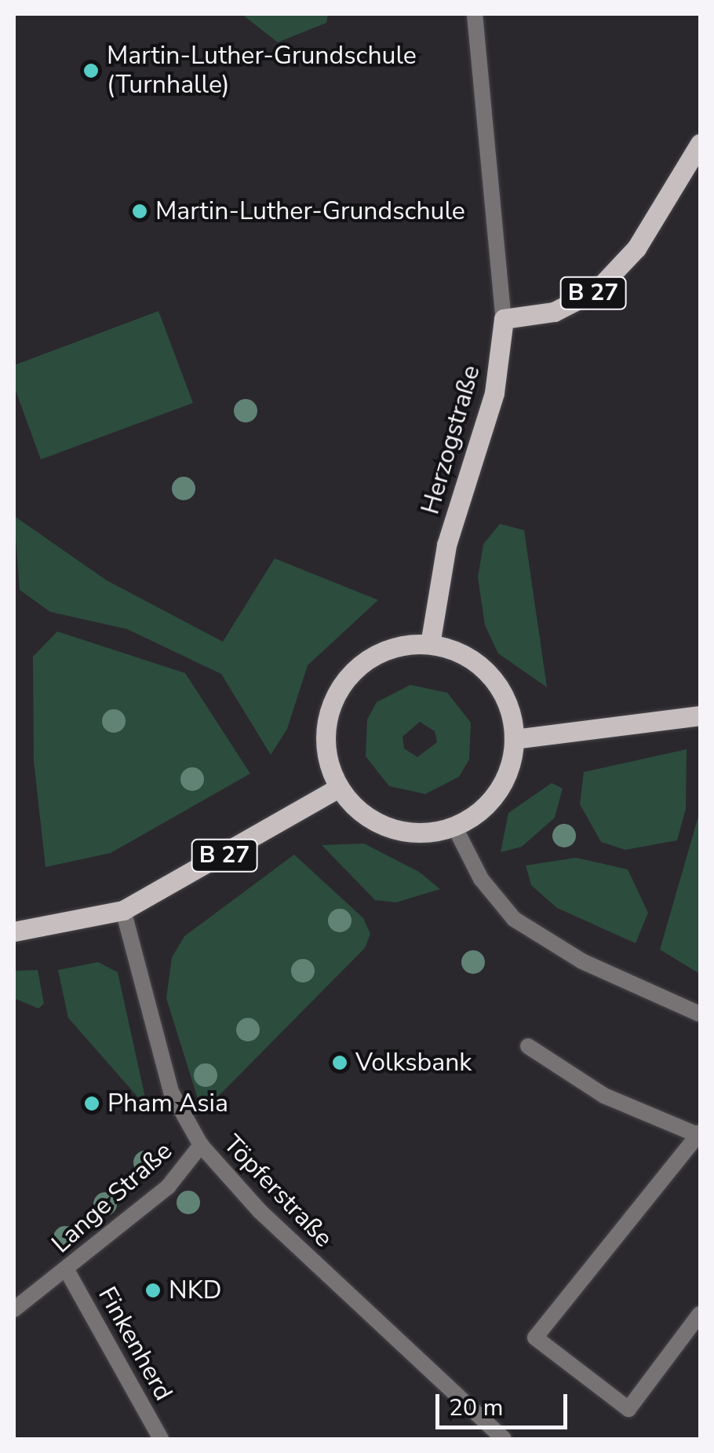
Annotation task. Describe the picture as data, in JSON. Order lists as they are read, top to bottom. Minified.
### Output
{"streets":{"main road":["B 27","Herzogstraße"],"street":["Töpferstraße","Lange Straße","Finkenherd"]},"crossings":[["B 27","Herzogstraße"],["B 27","Töpferstraße"],["Töpferstraße","Lange Straße"],["Lange Straße","Finkenherd"]],"places":["Martin-Luther-Grundschule (Turnhalle)","Martin-Luther-Grundschule","Volksbank","Pham Asia","NKD"],"scale_bar":"20 m"}
